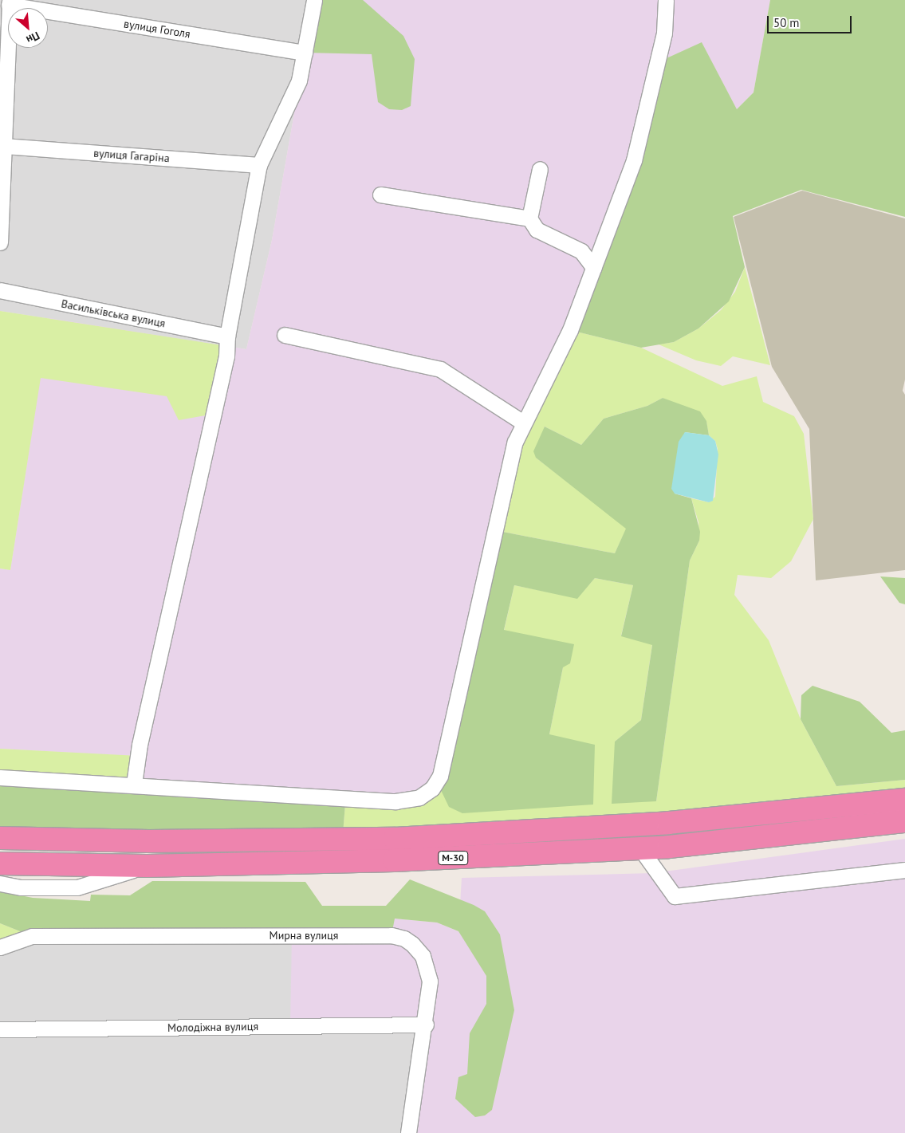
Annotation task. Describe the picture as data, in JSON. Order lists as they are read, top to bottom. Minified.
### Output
{"streets":{"highway":["М-30"],"street":["вулиця Гоголя","вулиця Гагаріна","Васильківська вулиця","Мирна вулиця","Молодіжна вулиця"]},"crossings":[["Мирна вулиця","Молодіжна вулиця"]],"scale_bar":"50 m","north":"bottom right"}
